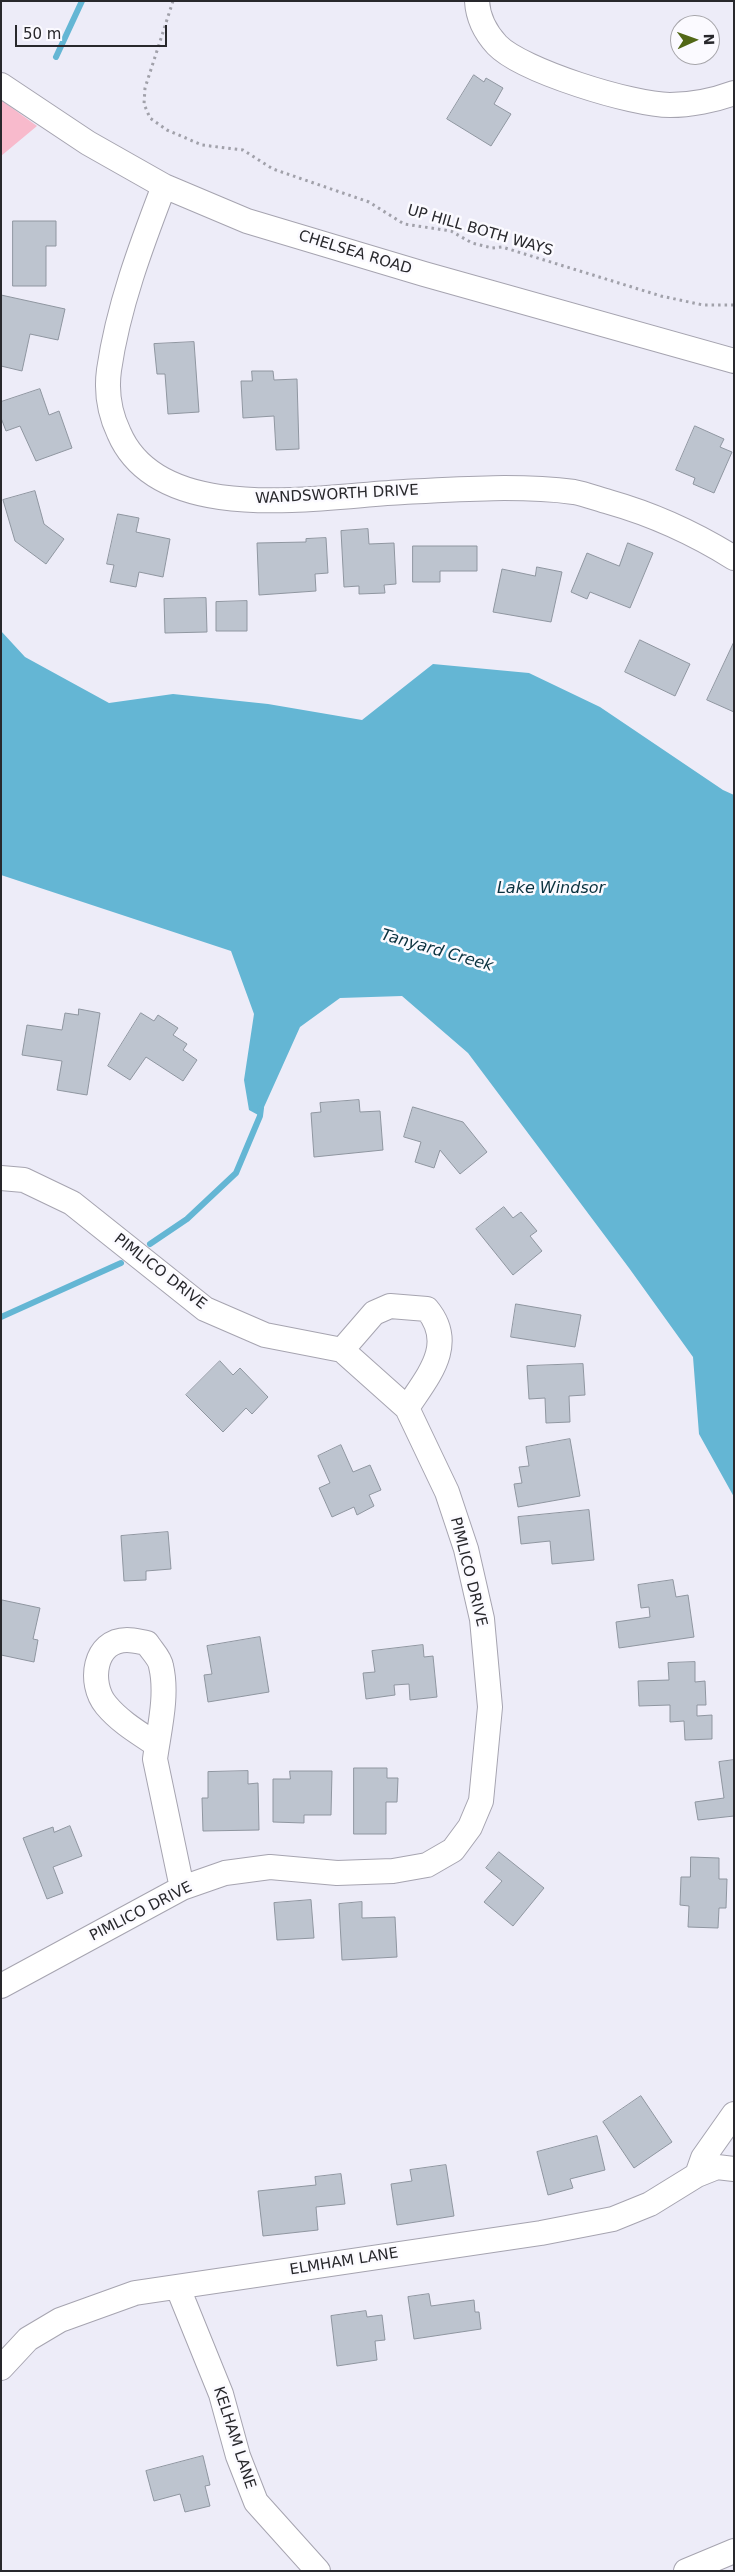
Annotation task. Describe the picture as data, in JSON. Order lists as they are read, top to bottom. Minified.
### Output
{"streets":{"street":["CHELSEA ROAD","WANDSWORTH DRIVE","PIMLICO DRIVE","ELMHAM LANE","KELHAM LANE"],"path":["UP HILL BOTH WAYS"]},"crossings":[["CHELSEA ROAD","WANDSWORTH DRIVE"],["ELMHAM LANE","KELHAM LANE"]],"water":["Lake Windsor","Tanyard Creek"],"scale_bar":"50 m","north":"right"}
